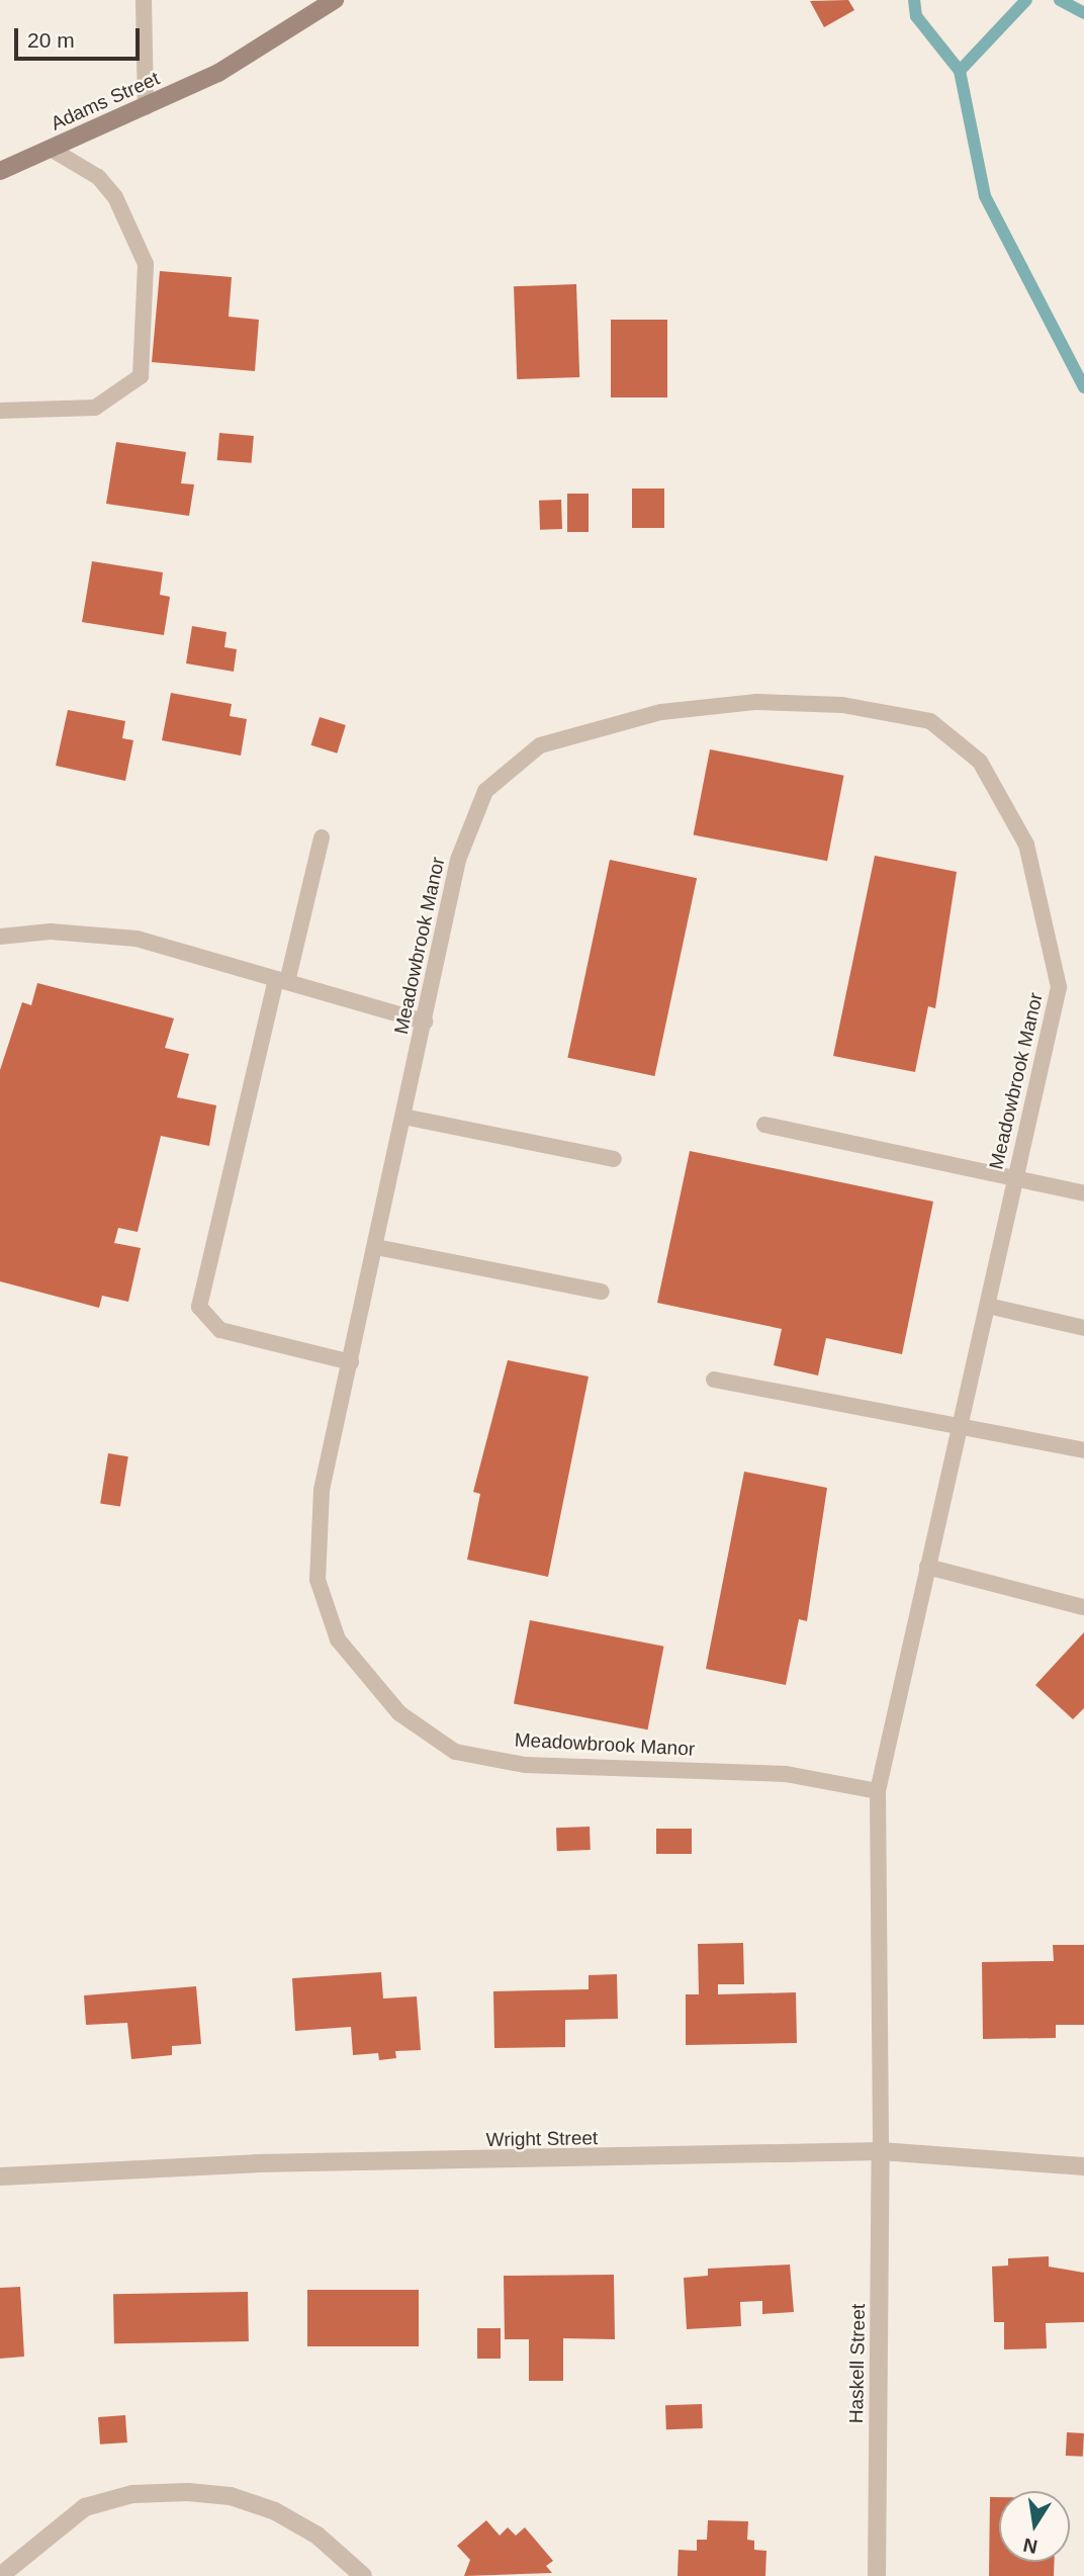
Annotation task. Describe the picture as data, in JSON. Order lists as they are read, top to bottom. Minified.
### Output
{"streets":{"street":["Adams Street","Wright Street","Haskell Street"],"lane":["Meadowbrook Manor"]},"crossings":[["Meadowbrook Manor","Wright Street"],["Meadowbrook Manor","Haskell Street"],["Wright Street","Haskell Street"]],"scale_bar":"20 m","north":"bottom"}
